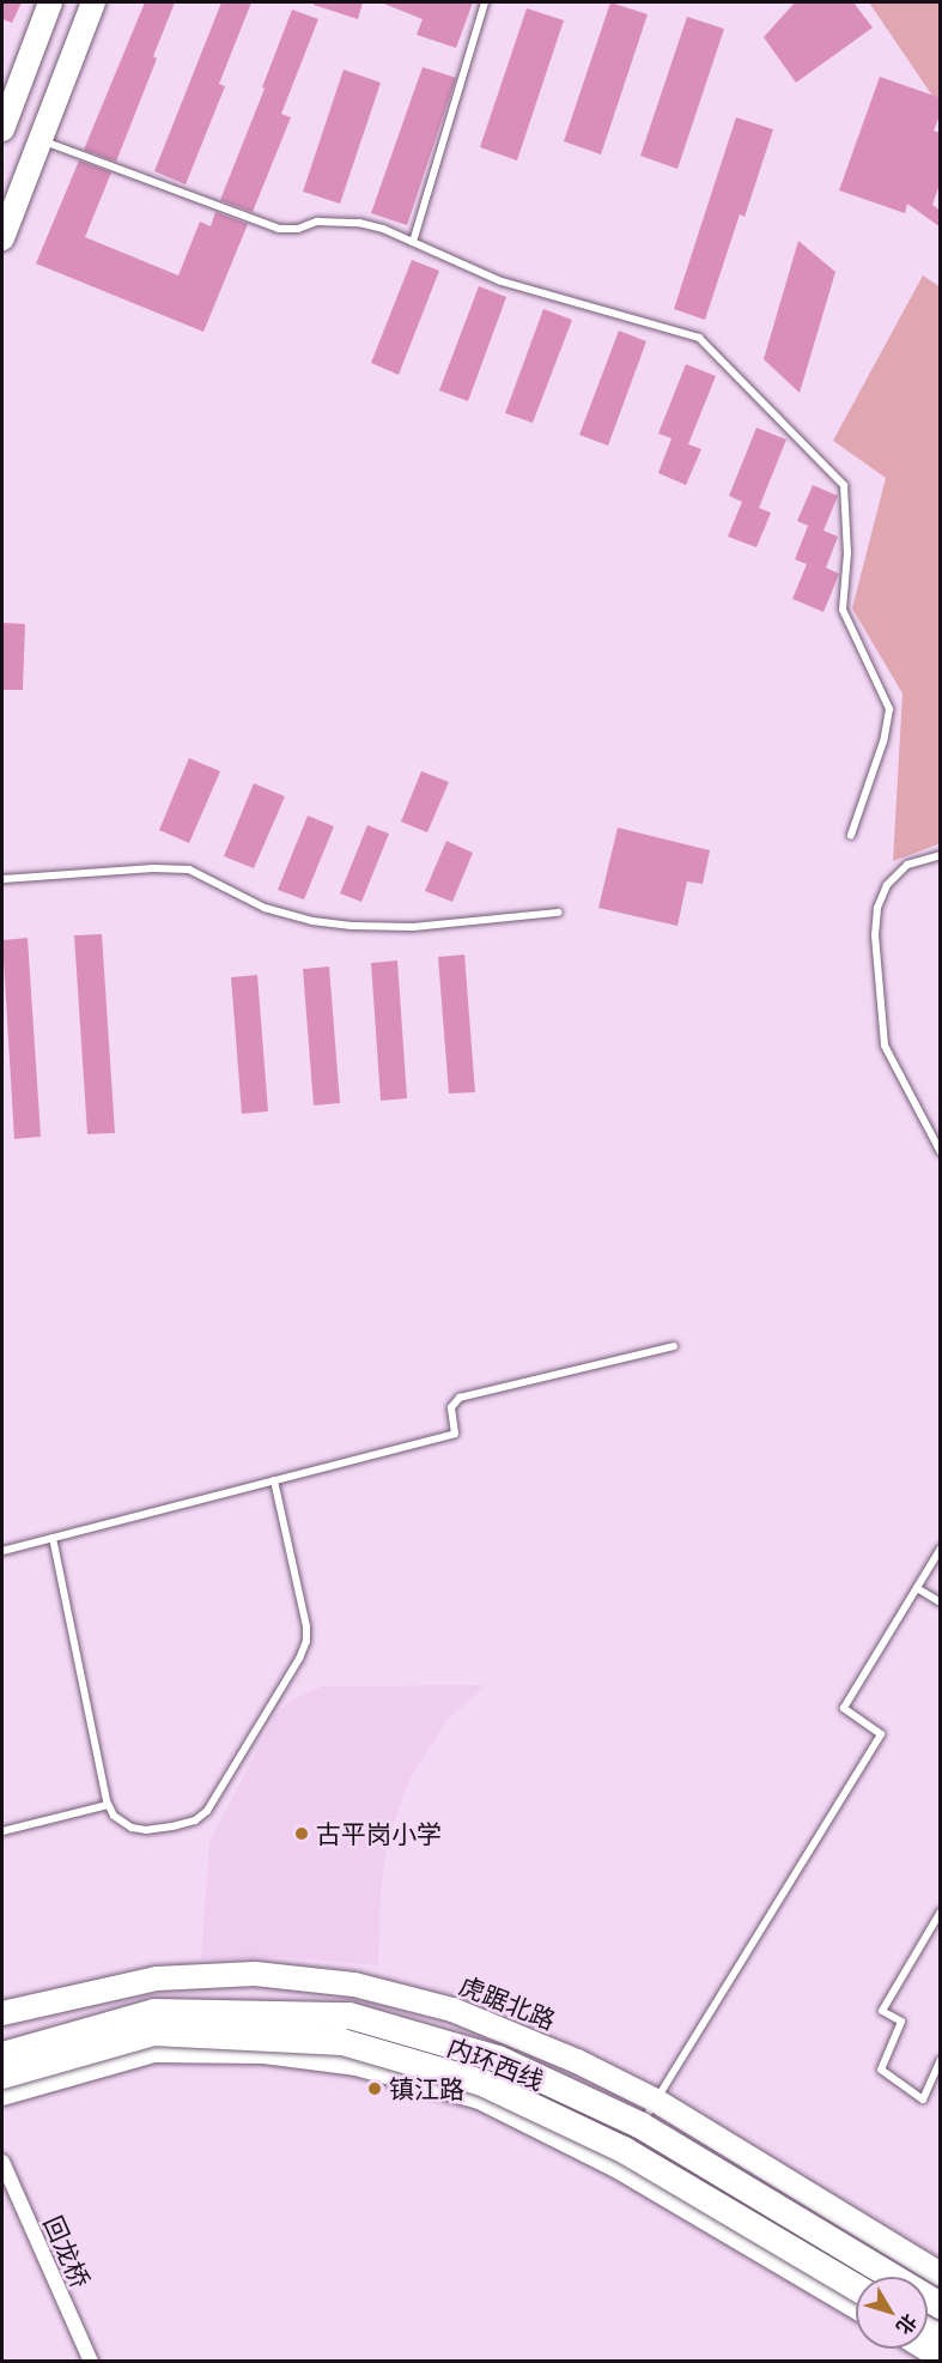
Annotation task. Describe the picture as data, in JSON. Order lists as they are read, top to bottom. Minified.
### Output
{"streets":{"highway":["内环西线"],"main road":["虎踞北路"],"street":["回龙桥"]},"places":["古平岗小学","镇江路"],"north":"bottom right"}
